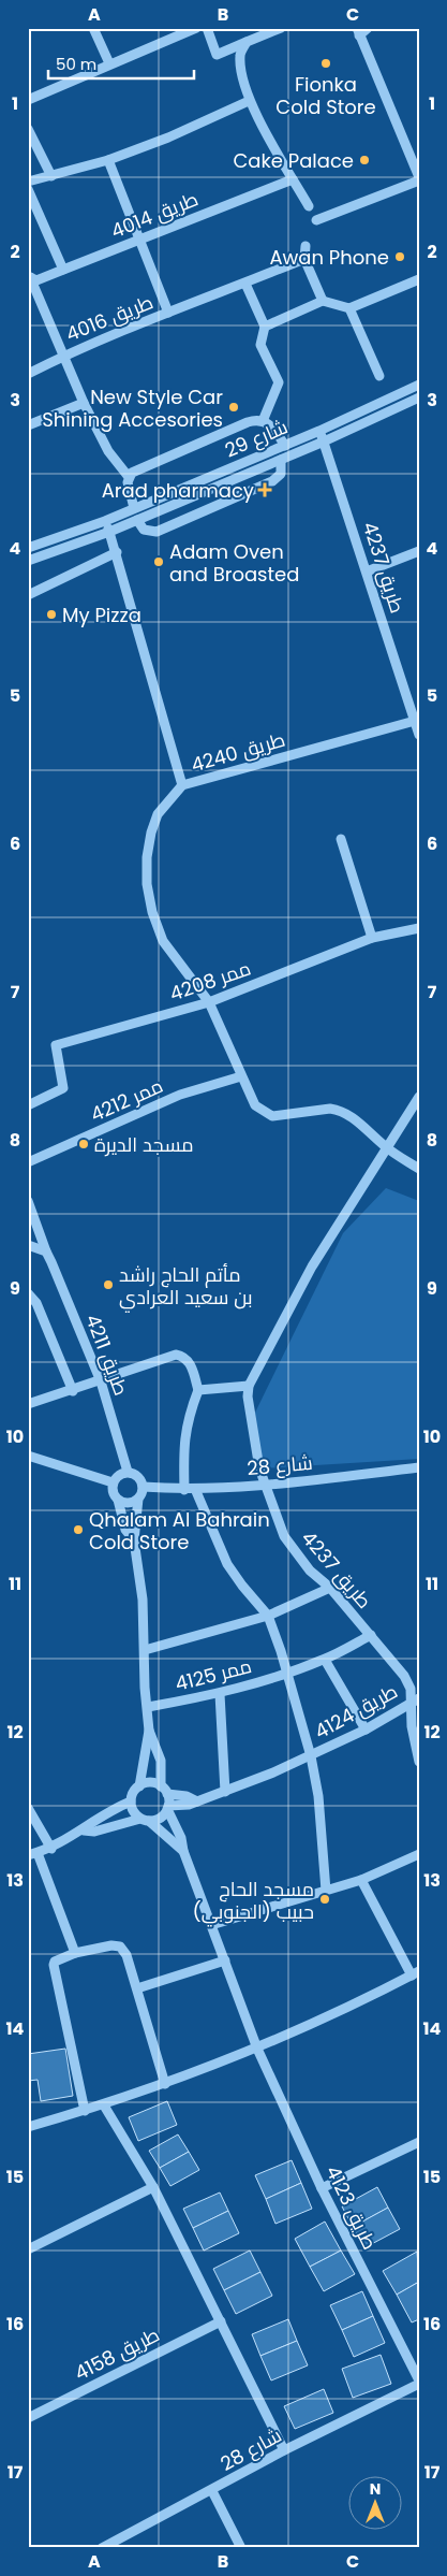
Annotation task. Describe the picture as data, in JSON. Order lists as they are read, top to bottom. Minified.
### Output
{"streets":{"street":["طريق 4014","طريق 4016","شارع 29","طريق 4237","طريق 4240","ممر 4208","ممر 4212","طريق 4211","شارع 28","ممر 4125","طريق 4124","طريق 4123","طريق 4158"]},"crossings":[["طريق 4014","طريق 4016"],["شارع 29","طريق 4237"],["طريق 4237","طريق 4240"],["طريق 4237","شارع 28"],["طريق 4237","ممر 4125"],["طريق 4237","طريق 4124"],["طريق 4240","ممر 4208"],["طريق 4240","ممر 4212"],["طريق 4211","شارع 28"],["شارع 28","طريق 4123"],["ممر 4125","طريق 4124"],["طريق 4124","طريق 4123"]],"places":{"other":["Fionka Cold Store","Cake Palace","Awan Phone","New Style Car Shining Accesories","Adam Oven and Broasted","My Pizza","مسجد الديرة","مأتم الحاج راشد بن سعيد العرادي","Qhalam Al Bahrain Cold Store","مسجد الحاج حبيب (الجنوبي)"],"health":["Arad pharmacy"]},"scale_bar":"50 m","north":"top","grid":{"columns":["A","B","C"],"rows":["1","2","3","4","5","6","7","8","9","10","11","12","13","14","15","16","17"]}}
